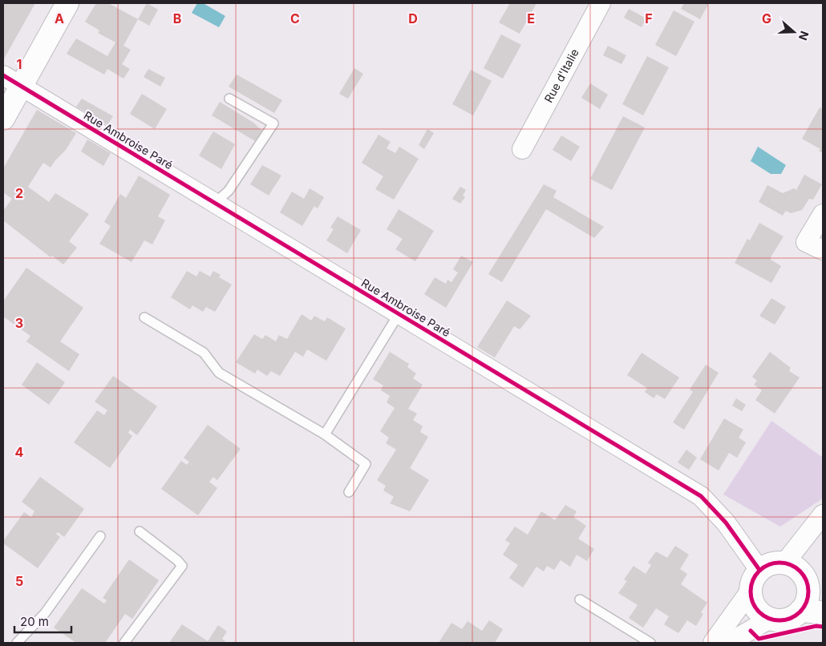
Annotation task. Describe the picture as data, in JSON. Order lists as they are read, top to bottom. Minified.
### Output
{"streets":{"street":["Rue d'Italie","Rue Ambroise Paré"]},"scale_bar":"20 m","north":"right","grid":{"columns":["A","B","C","D","E","F","G"],"rows":["1","2","3","4","5"]}}
